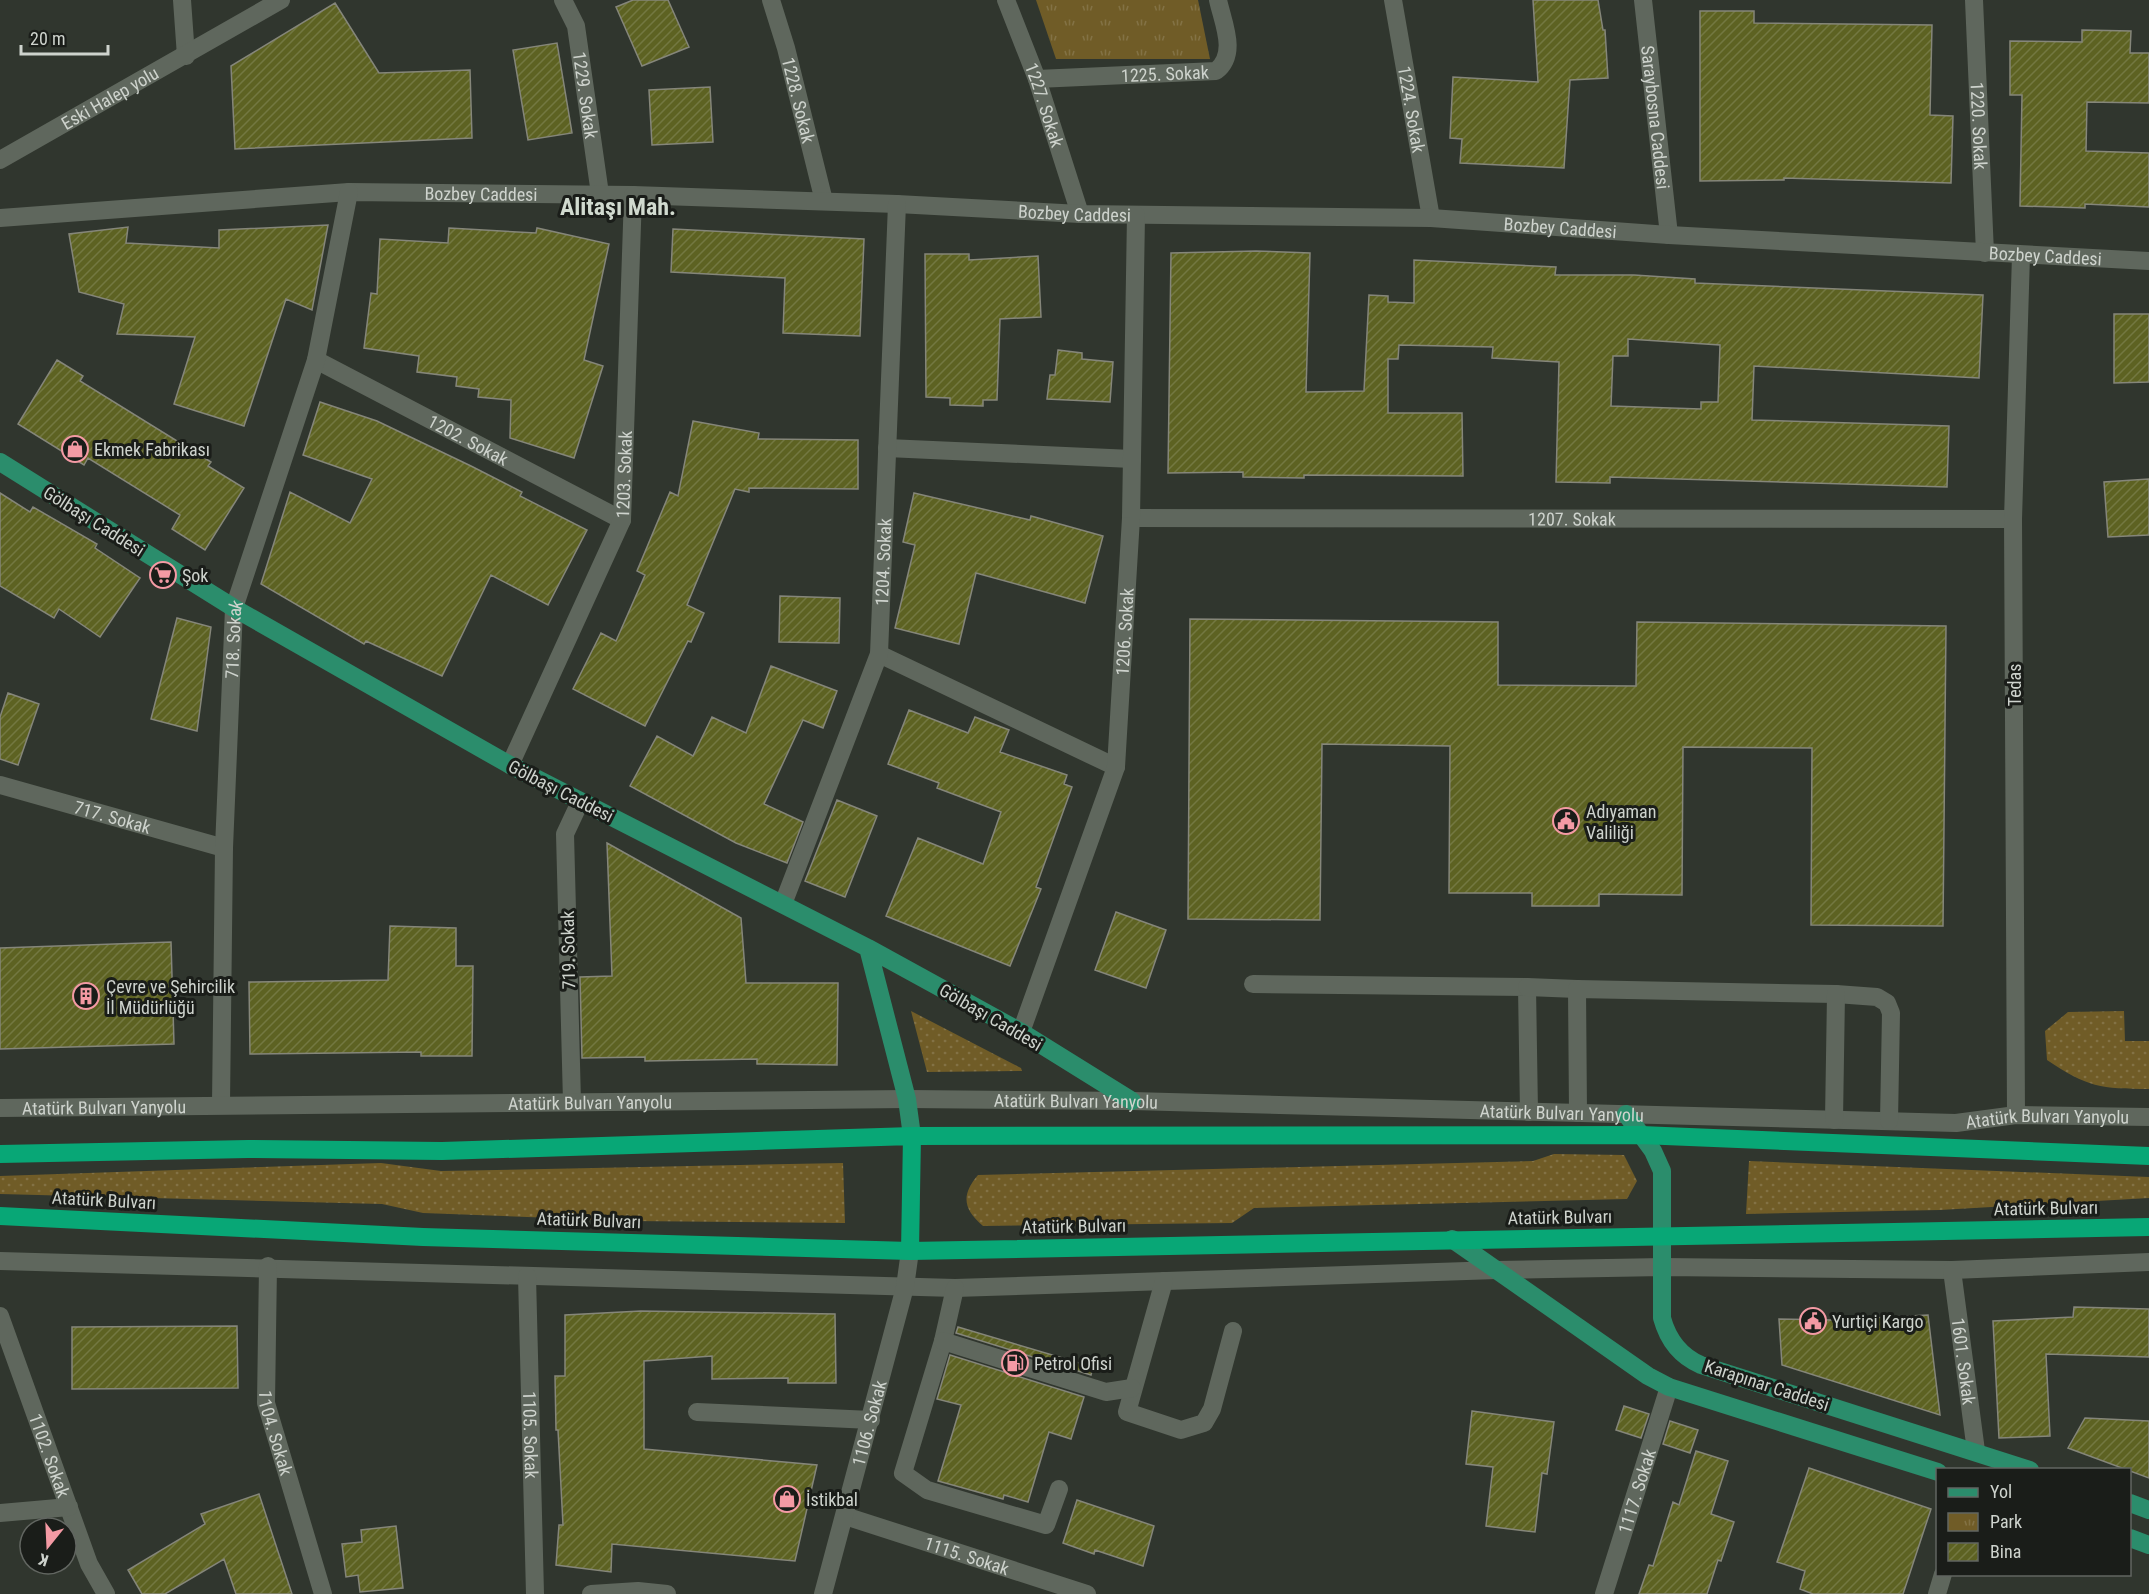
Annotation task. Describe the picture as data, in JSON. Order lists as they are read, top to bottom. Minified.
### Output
{"streets":{"highway":["Atatürk Bulvarı"],"main road":["Gölbaşı Caddesi","Karapınar Caddesi"],"street":["1225. Sokak","1229. Sokak","Eski Halep yolu","1228. Sokak","1227. Sokak","1224. Sokak","Saraybosna Caddesi","1220. Sokak","Bozbey Caddesi","1202. Sokak","1203. Sokak","1207. Sokak","1204. Sokak","1206. Sokak","718. Sokak","Tedas","717. Sokak","719. Sokak","Atatürk Bulvarı Yanyolu","1601. Sokak","1106. Sokak","1104. Sokak","1105. Sokak","1102. Sokak","1117. Sokak","1115. Sokak"]},"crossings":[["1225. Sokak","1227. Sokak"],["1229. Sokak","Bozbey Caddesi"],["1228. Sokak","Bozbey Caddesi"],["1227. Sokak","Bozbey Caddesi"],["1224. Sokak","Bozbey Caddesi"],["Saraybosna Caddesi","Bozbey Caddesi"],["1220. Sokak","Bozbey Caddesi"],["Bozbey Caddesi","1203. Sokak"],["Bozbey Caddesi","1204. Sokak"],["Bozbey Caddesi","1206. Sokak"],["Bozbey Caddesi","718. Sokak"],["Bozbey Caddesi","Tedas"],["1202. Sokak","1203. Sokak"],["1202. Sokak","718. Sokak"],["1203. Sokak","Gölbaşı Caddesi"],["1207. Sokak","1206. Sokak"],["1207. Sokak","Tedas"],["Gölbaşı Caddesi","1204. Sokak"],["Gölbaşı Caddesi","1206. Sokak"],["Gölbaşı Caddesi","718. Sokak"],["Gölbaşı Caddesi","719. Sokak"],["Gölbaşı Caddesi","Atatürk Bulvarı Yanyolu"],["718. Sokak","717. Sokak"],["718. Sokak","Atatürk Bulvarı Yanyolu"],["Tedas","Atatürk Bulvarı Yanyolu"],["719. Sokak","Atatürk Bulvarı Yanyolu"],["Atatürk Bulvarı Yanyolu","Karapınar Caddesi"],["Atatürk Bulvarı","Karapınar Caddesi"],["Atatürk Bulvarı","1106. Sokak"],["1601. Sokak","Karapınar Caddesi"],["Karapınar Caddesi","1117. Sokak"],["1106. Sokak","1115. Sokak"]],"districts":["Alitaşı Mah."],"places":{"shop":["Ekmek Fabrikası","İstikbal"],"supermarket":["Şok"],"public building":["Adıyaman Valiliği","Yurtiçi Kargo"],"building":["Çevre ve Şehircilik İl Müdürlüğü"],"fuel station":["Petrol Ofisi"]},"legend":["Yol","Park","Bina"],"scale_bar":"20 m","north":"bottom"}
